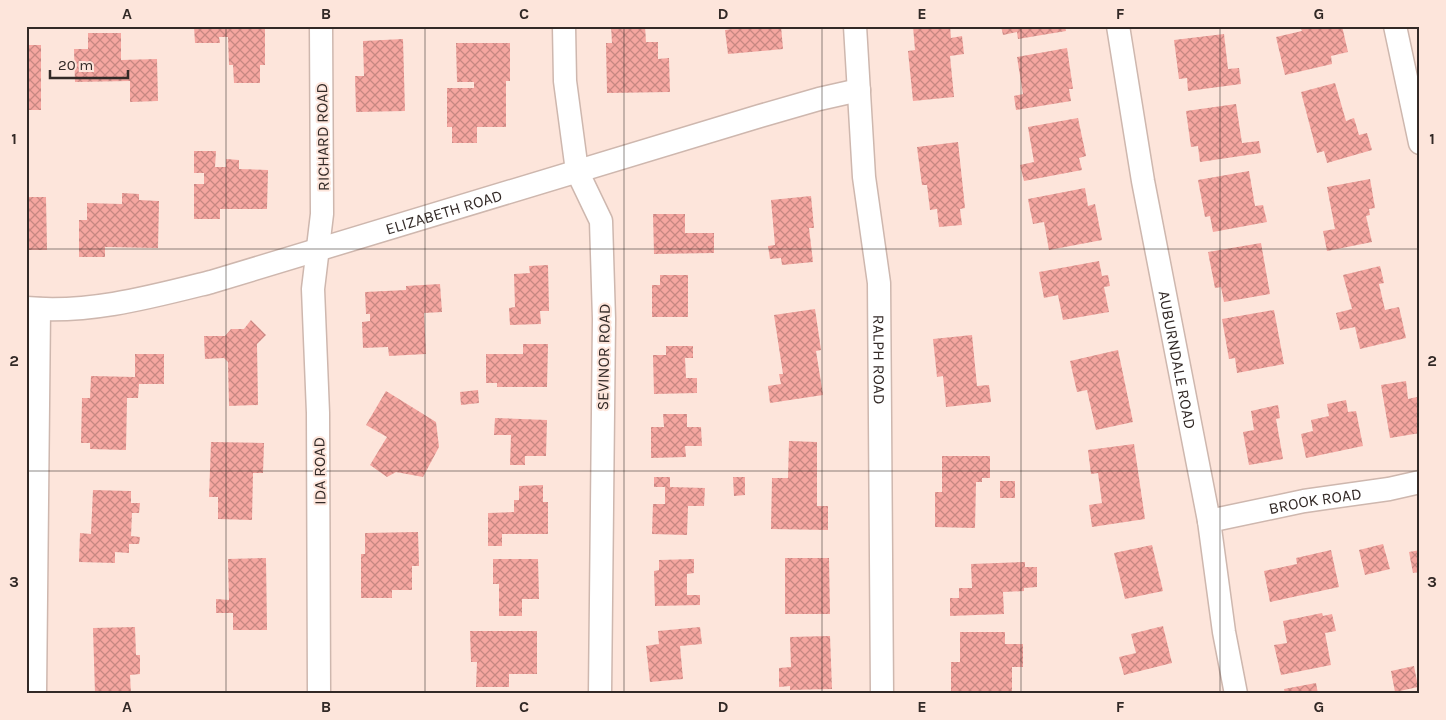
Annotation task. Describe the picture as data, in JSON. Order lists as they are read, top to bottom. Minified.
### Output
{"streets":{"street":["RICHARD ROAD","ELIZABETH ROAD","SEVINOR ROAD","RALPH ROAD","AUBURNDALE ROAD","IDA ROAD","BROOK ROAD"]},"crossings":[["RICHARD ROAD","ELIZABETH ROAD"],["RICHARD ROAD","IDA ROAD"],["ELIZABETH ROAD","SEVINOR ROAD"],["ELIZABETH ROAD","RALPH ROAD"],["ELIZABETH ROAD","IDA ROAD"],["AUBURNDALE ROAD","BROOK ROAD"]],"scale_bar":"20 m","grid":{"columns":["A","B","C","D","E","F","G"],"rows":["1","2","3"]}}
